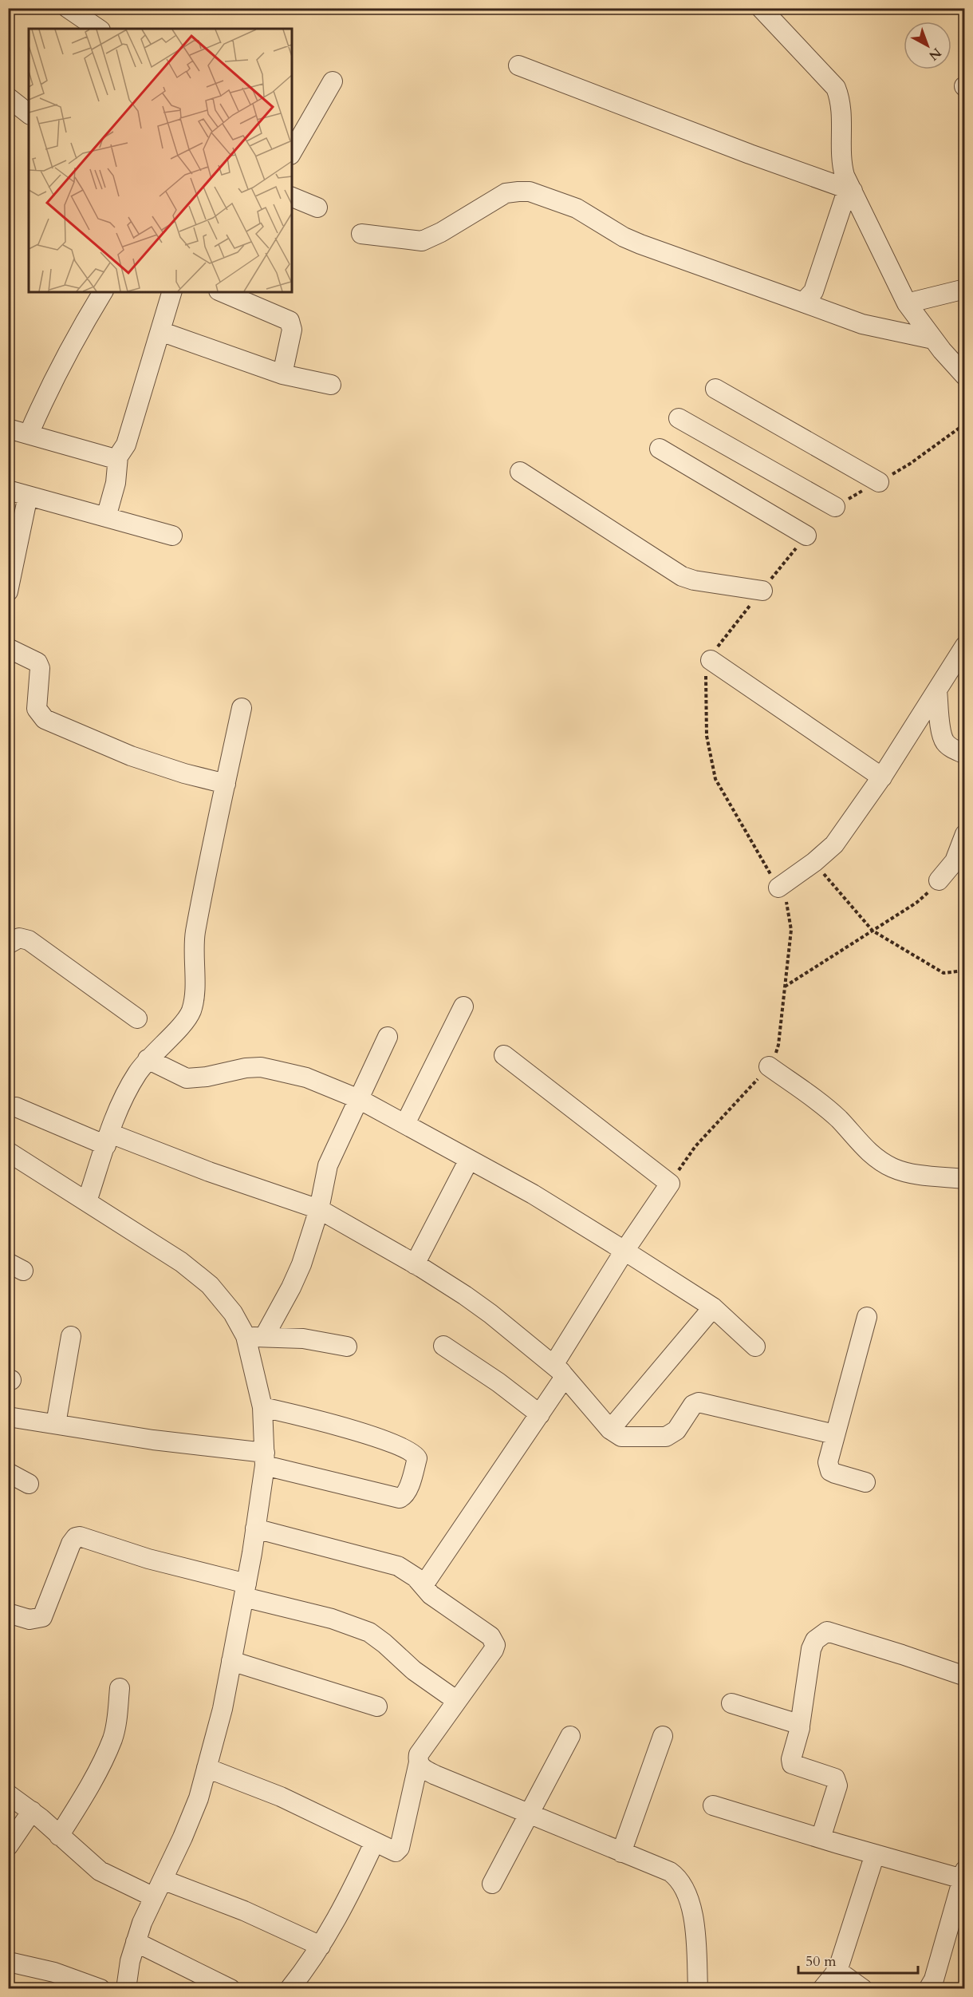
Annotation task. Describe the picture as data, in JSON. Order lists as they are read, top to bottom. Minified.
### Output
{"scale_bar":"50 m","north":"bottom right"}
